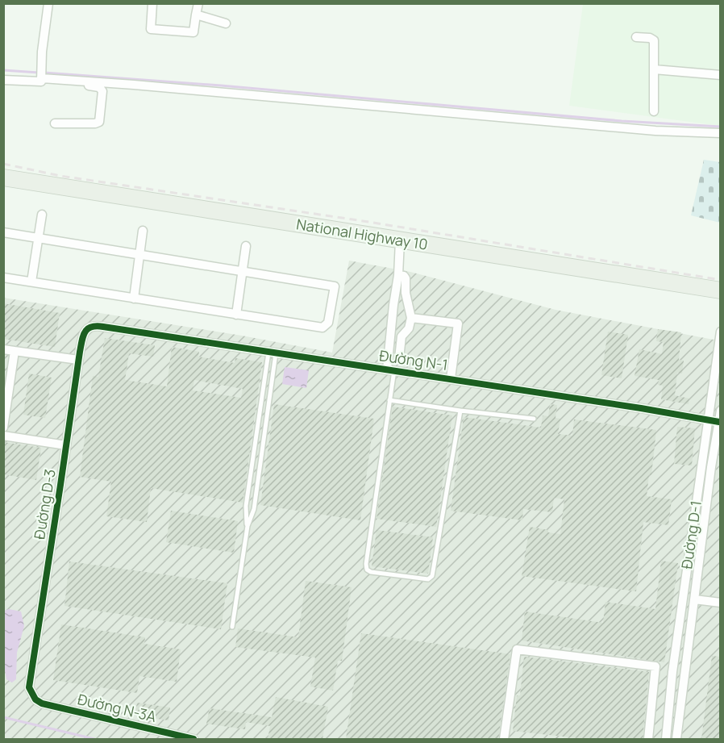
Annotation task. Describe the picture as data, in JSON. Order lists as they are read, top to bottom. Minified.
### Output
{"streets":{"highway":["National Highway 10"],"street":["Đường N-1","Đường D-3","Đường D-1","Đường N-3A"]},"crossings":[["Đường N-1","Đường D-3"],["Đường N-1","Đường D-1"],["Đường D-3","Đường N-3A"]]}
